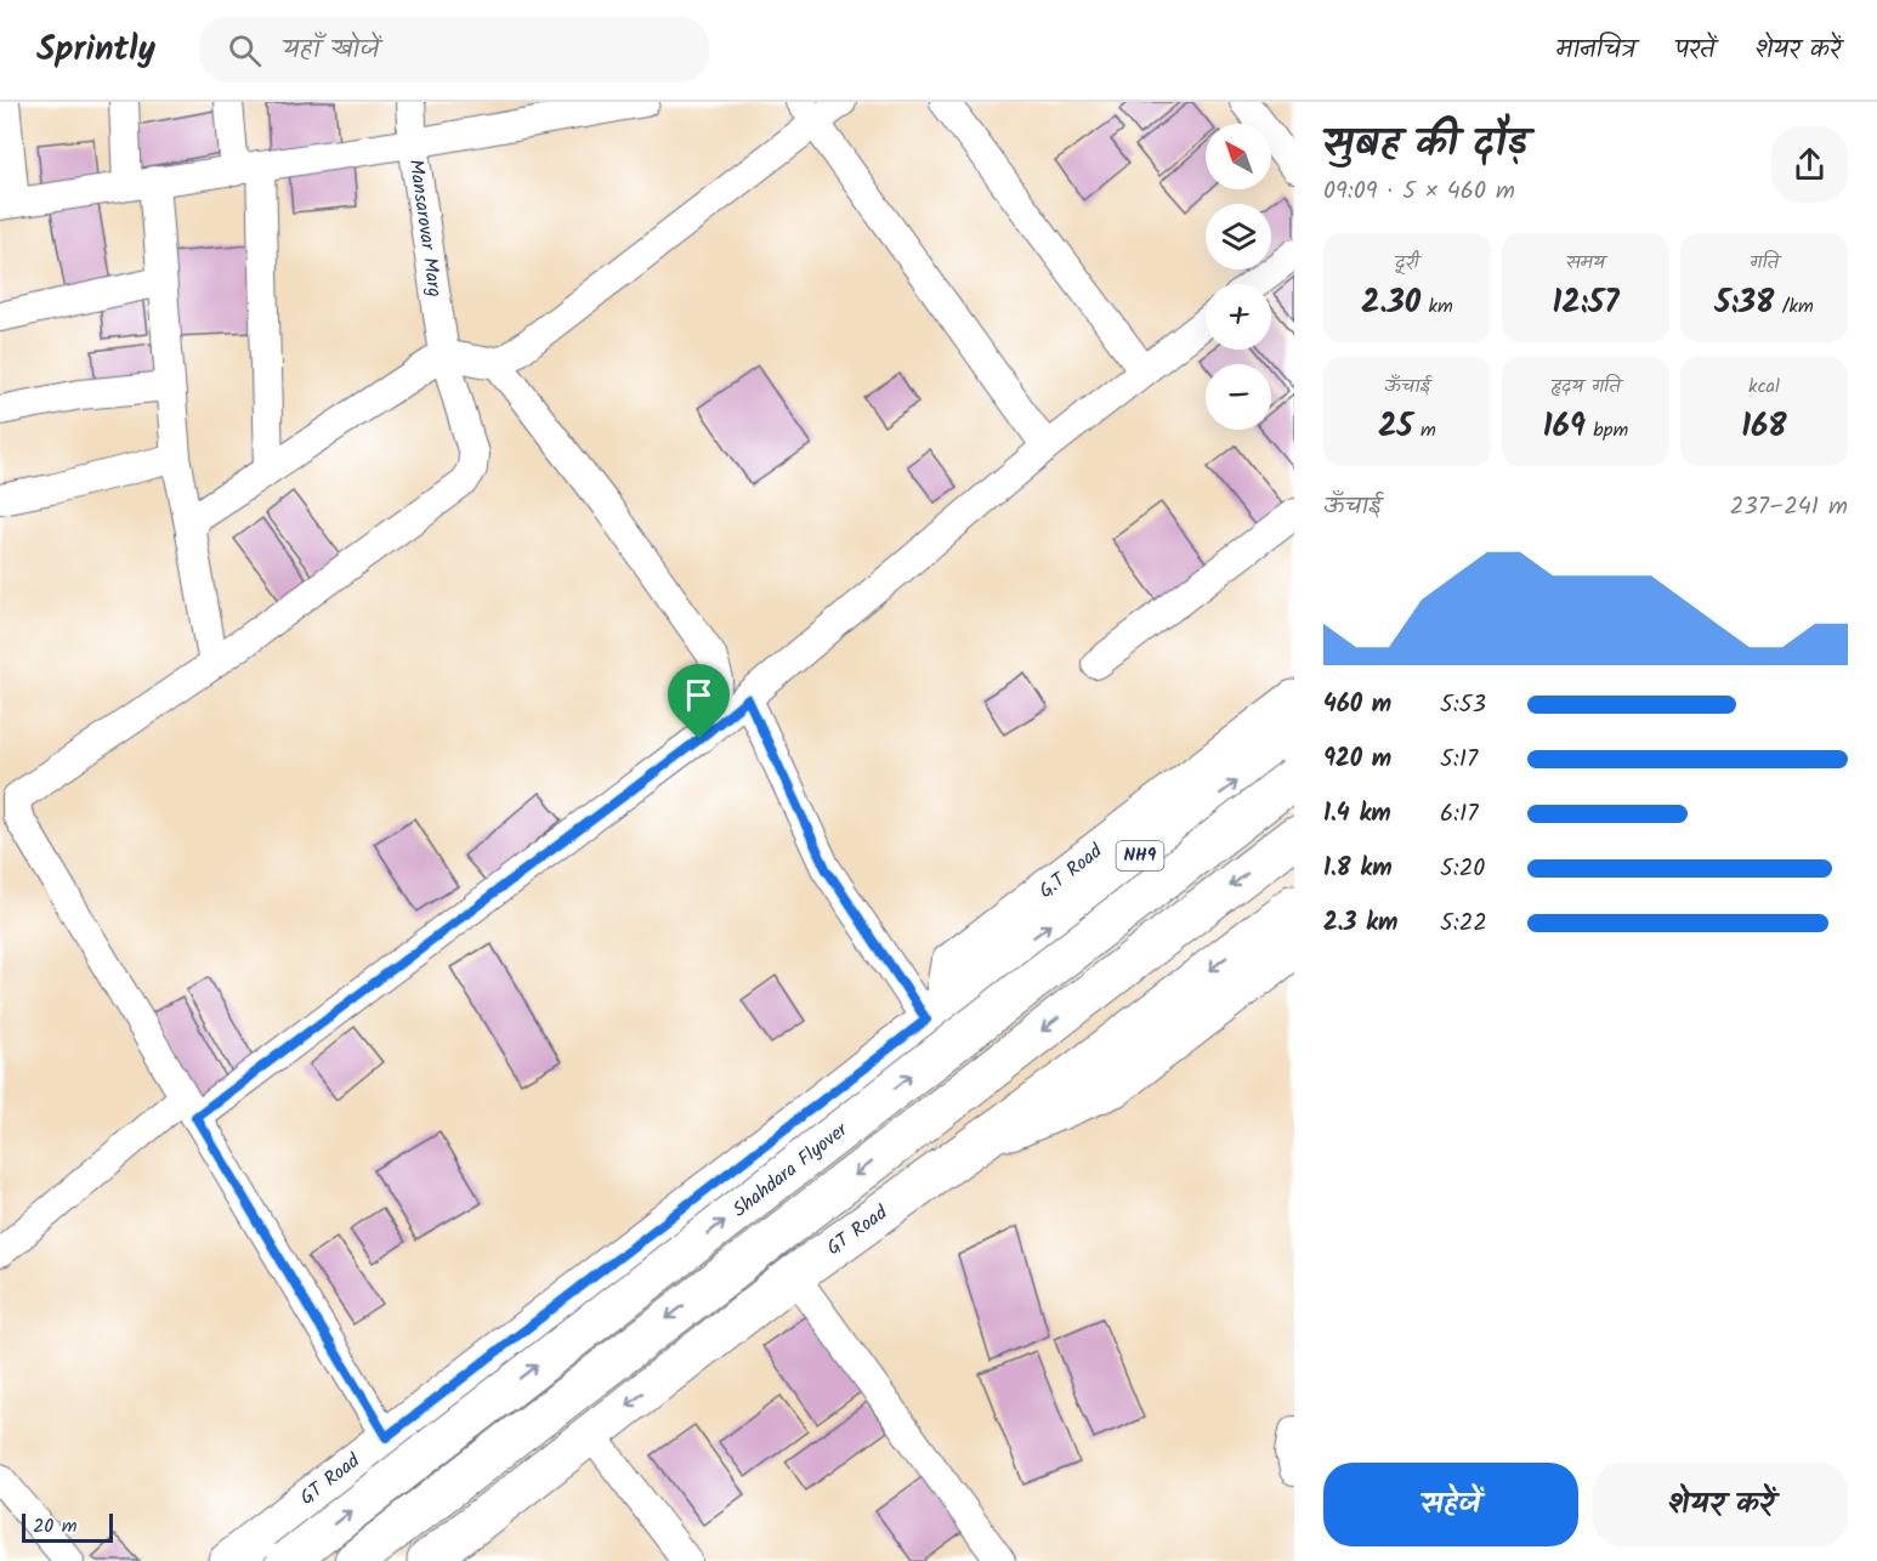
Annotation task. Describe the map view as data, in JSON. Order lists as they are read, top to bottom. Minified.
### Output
{"streets":{"main road":["NH9","G.T Road","Shahdara Flyover","GT Road"],"street":["Mansarovar Marg"]},"crossings":[["NH9","G.T Road"],["NH9","GT Road"],["G.T Road","GT Road"]],"scale_bar":"20 m","north":"top left","page":{"header":"Sprintly","search":"यहाँ खोजें","nav":["मानचित्र","परतें","शेयर करें"],"heading":["सुबह की दौड़","09:09 · 5 × 460 m"],"map_buttons":["+","−"],"stats":[["दूरी","2.30 km"],["समय","12:57"],["गति","5:38 /km"],["ऊँचाई","25 m"],["हृदय गति","169 bpm"],["kcal","168"]],"chart":["ऊँचाई","237–241 m"],"list":[{"name":"460 m","note":"5:53"},{"name":"920 m","note":"5:17"},{"name":"1.4 km","note":"6:17"},{"name":"1.8 km","note":"5:20"},{"name":"2.3 km","note":"5:22"}],"buttons":["सहेजें","शेयर करें"],"scale":"20 m"}}
